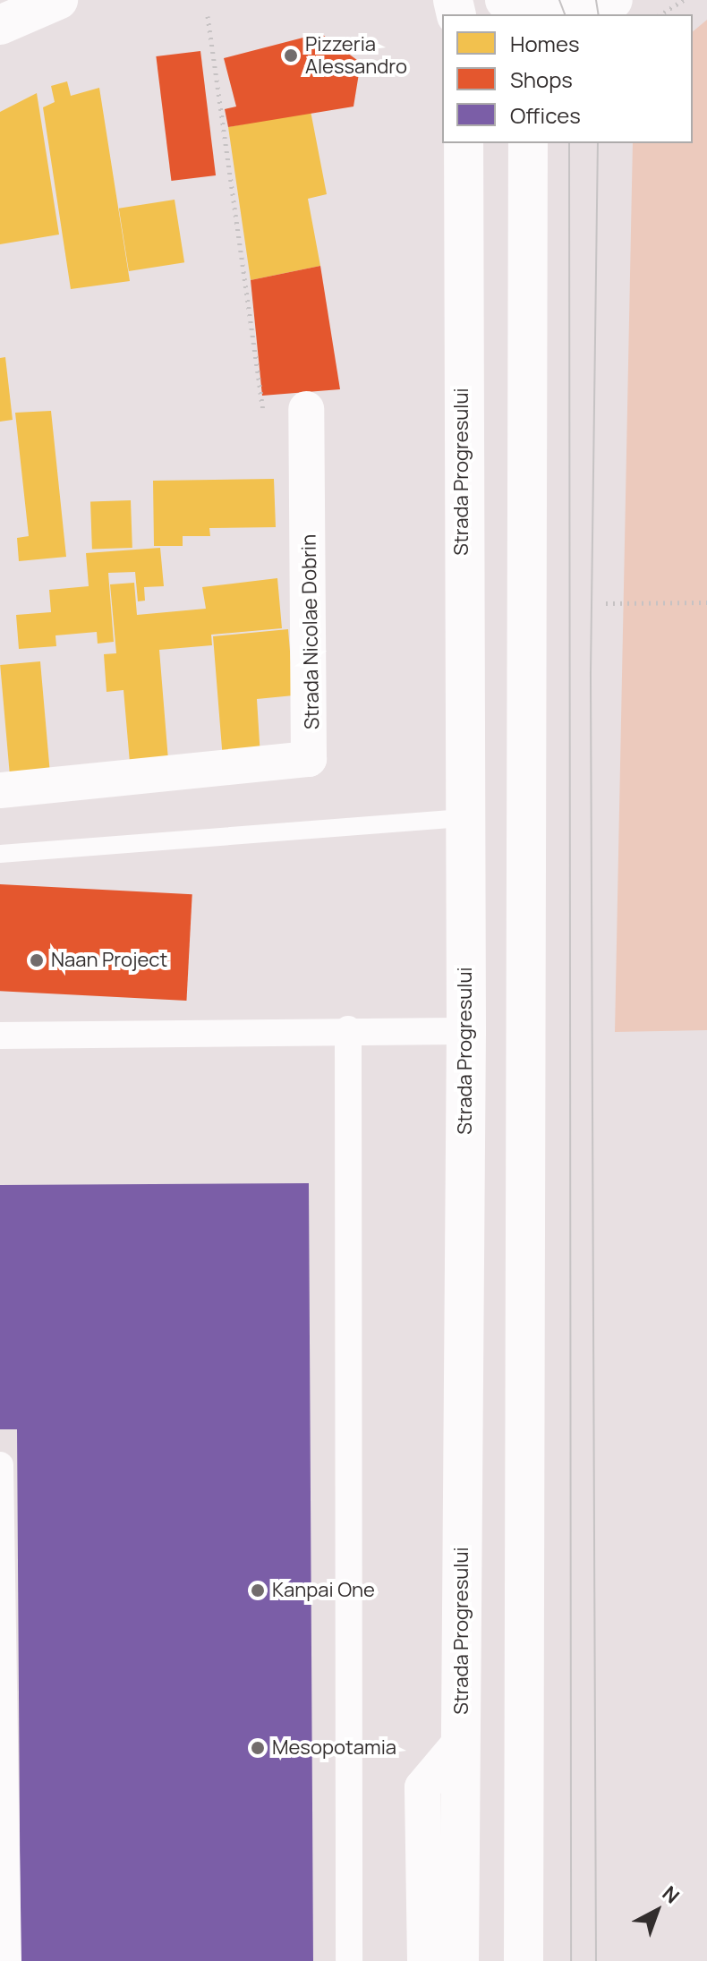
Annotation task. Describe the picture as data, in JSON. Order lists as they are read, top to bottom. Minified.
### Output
{"streets":{"main road":["Strada Progresului"],"street":["Strada Nicolae Dobrin"]},"places":["Pizzeria Alessandro","Naan Project","Kanpai One","Mesopotamia"],"legend":["Homes","Shops","Offices"],"north":"top right"}
